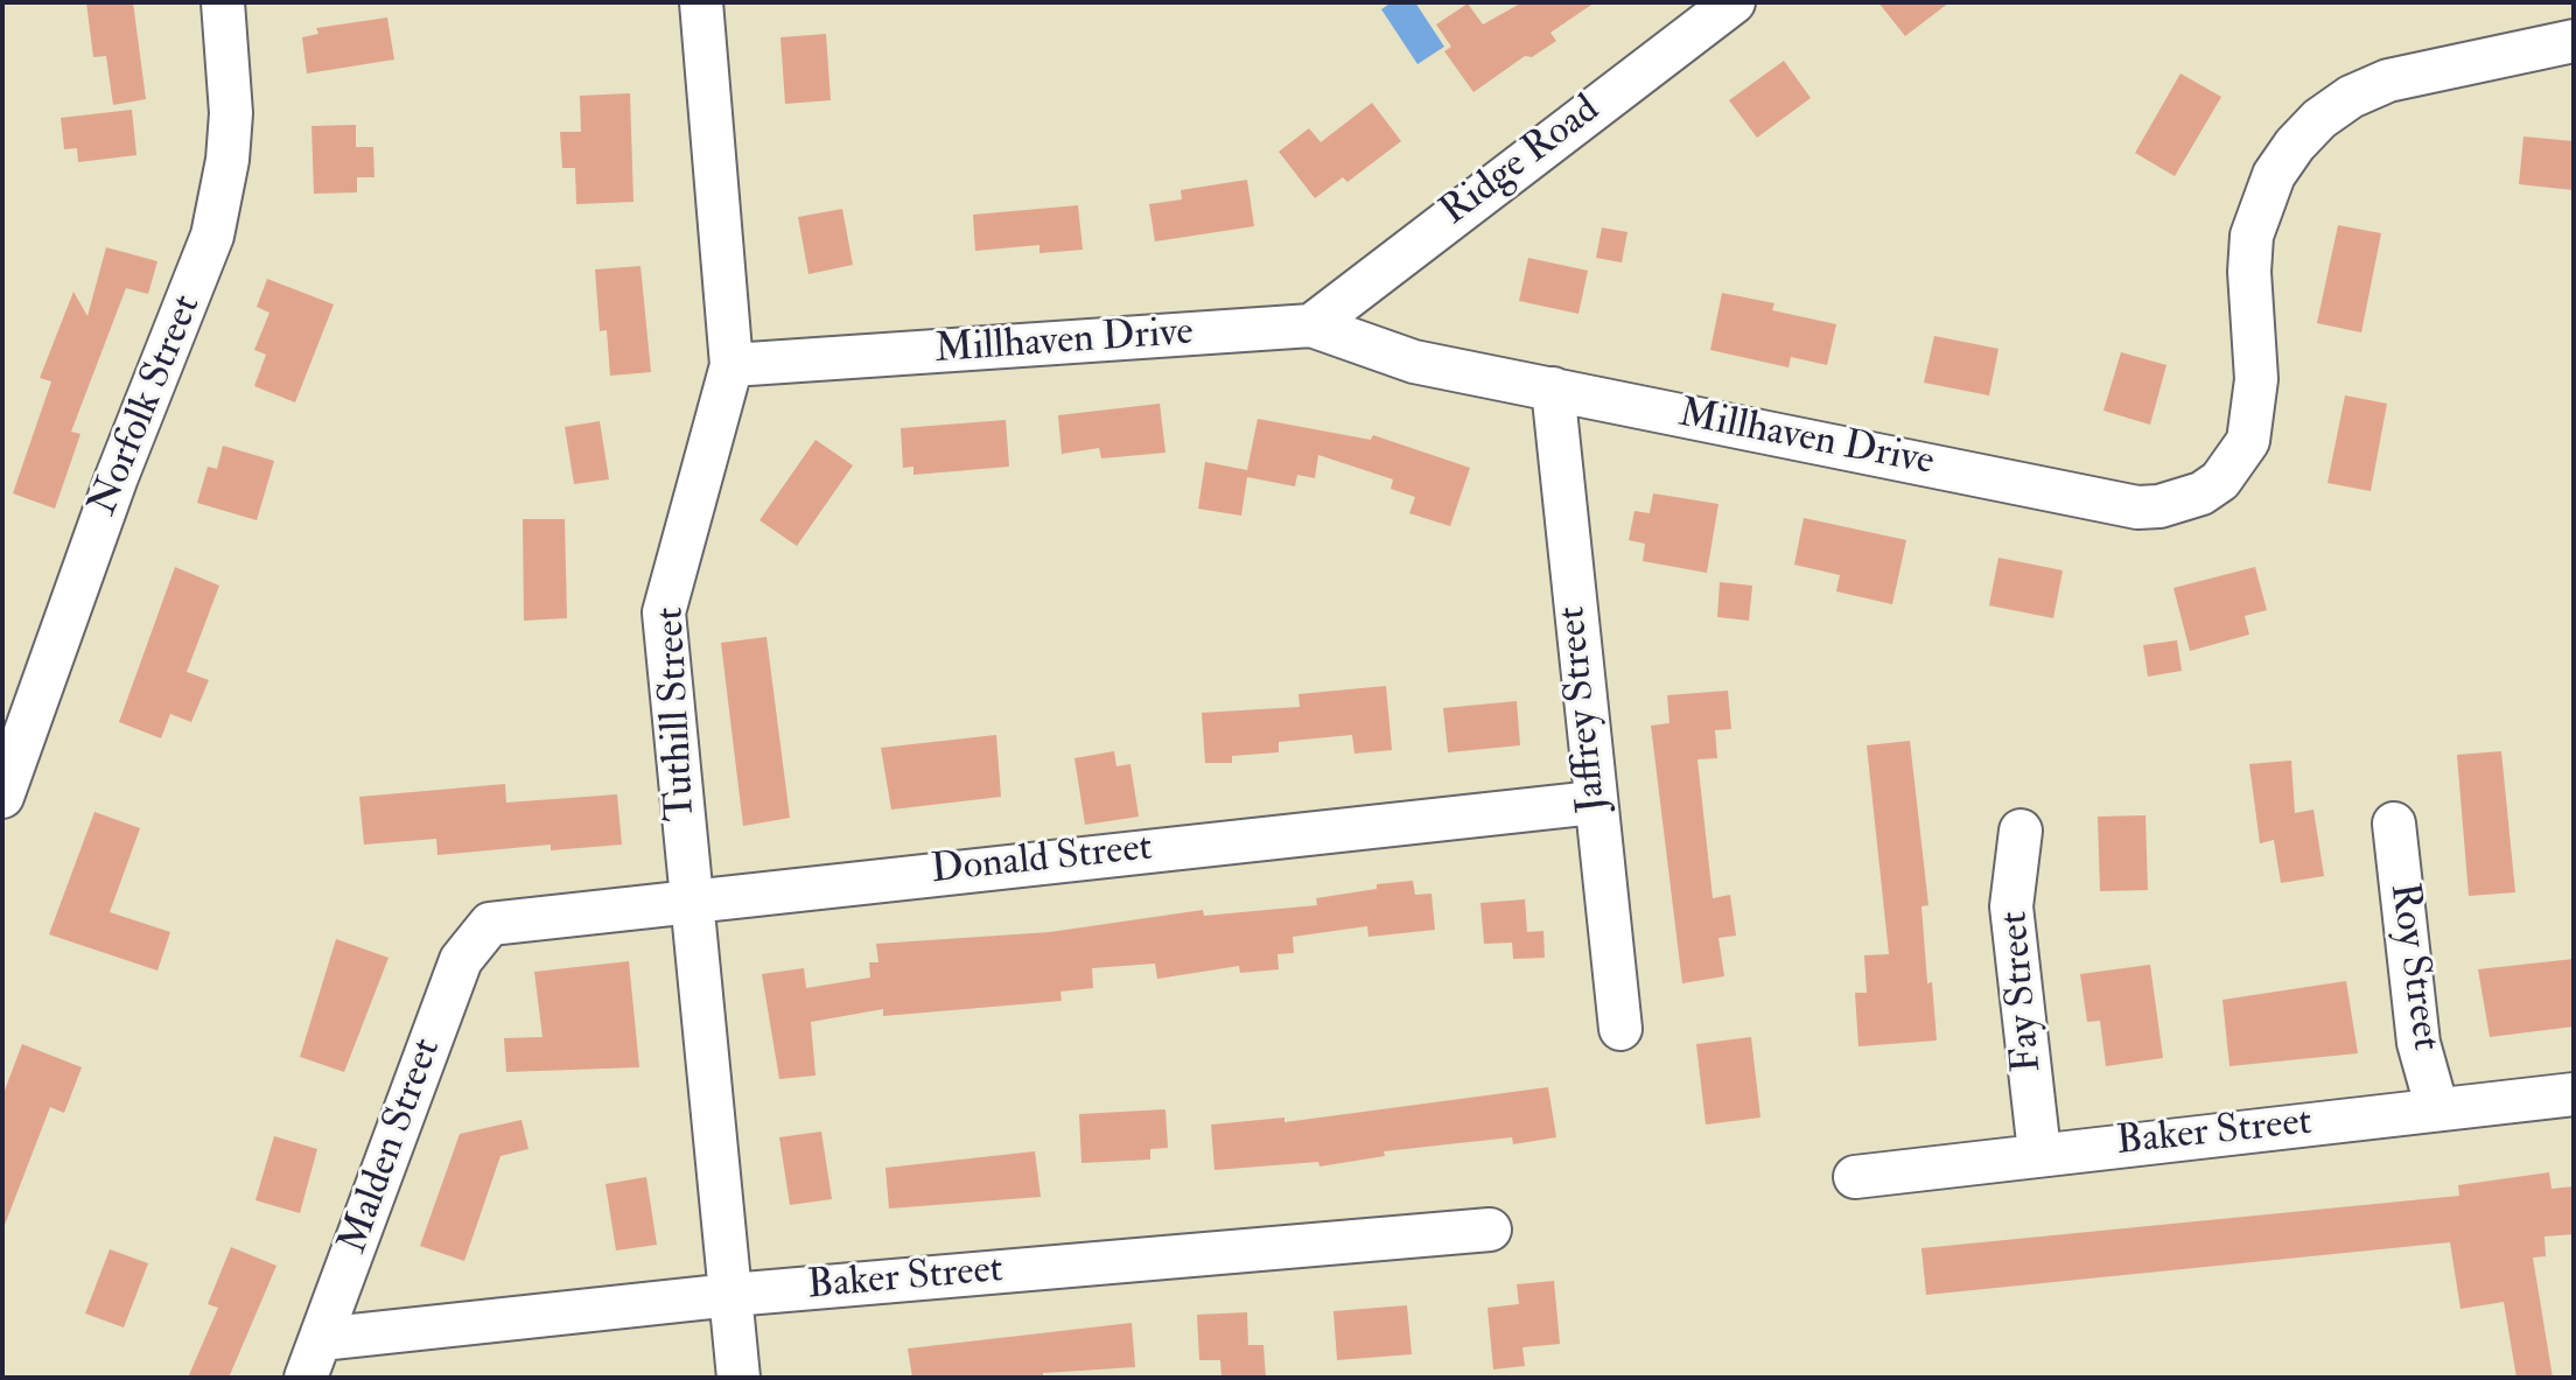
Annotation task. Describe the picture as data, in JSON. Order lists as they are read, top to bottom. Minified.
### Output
{"streets":{"street":["Ridge Road","Millhaven Drive","Norfolk Street","Jaffrey Street","Tuthill Street","Donald Street","Roy Street","Fay Street","Baker Street","Malden Street"]},"crossings":[["Ridge Road","Millhaven Drive"],["Millhaven Drive","Jaffrey Street"],["Millhaven Drive","Tuthill Street"],["Jaffrey Street","Donald Street"],["Tuthill Street","Donald Street"],["Tuthill Street","Baker Street"],["Donald Street","Malden Street"],["Roy Street","Baker Street"],["Fay Street","Baker Street"],["Baker Street","Malden Street"]]}
